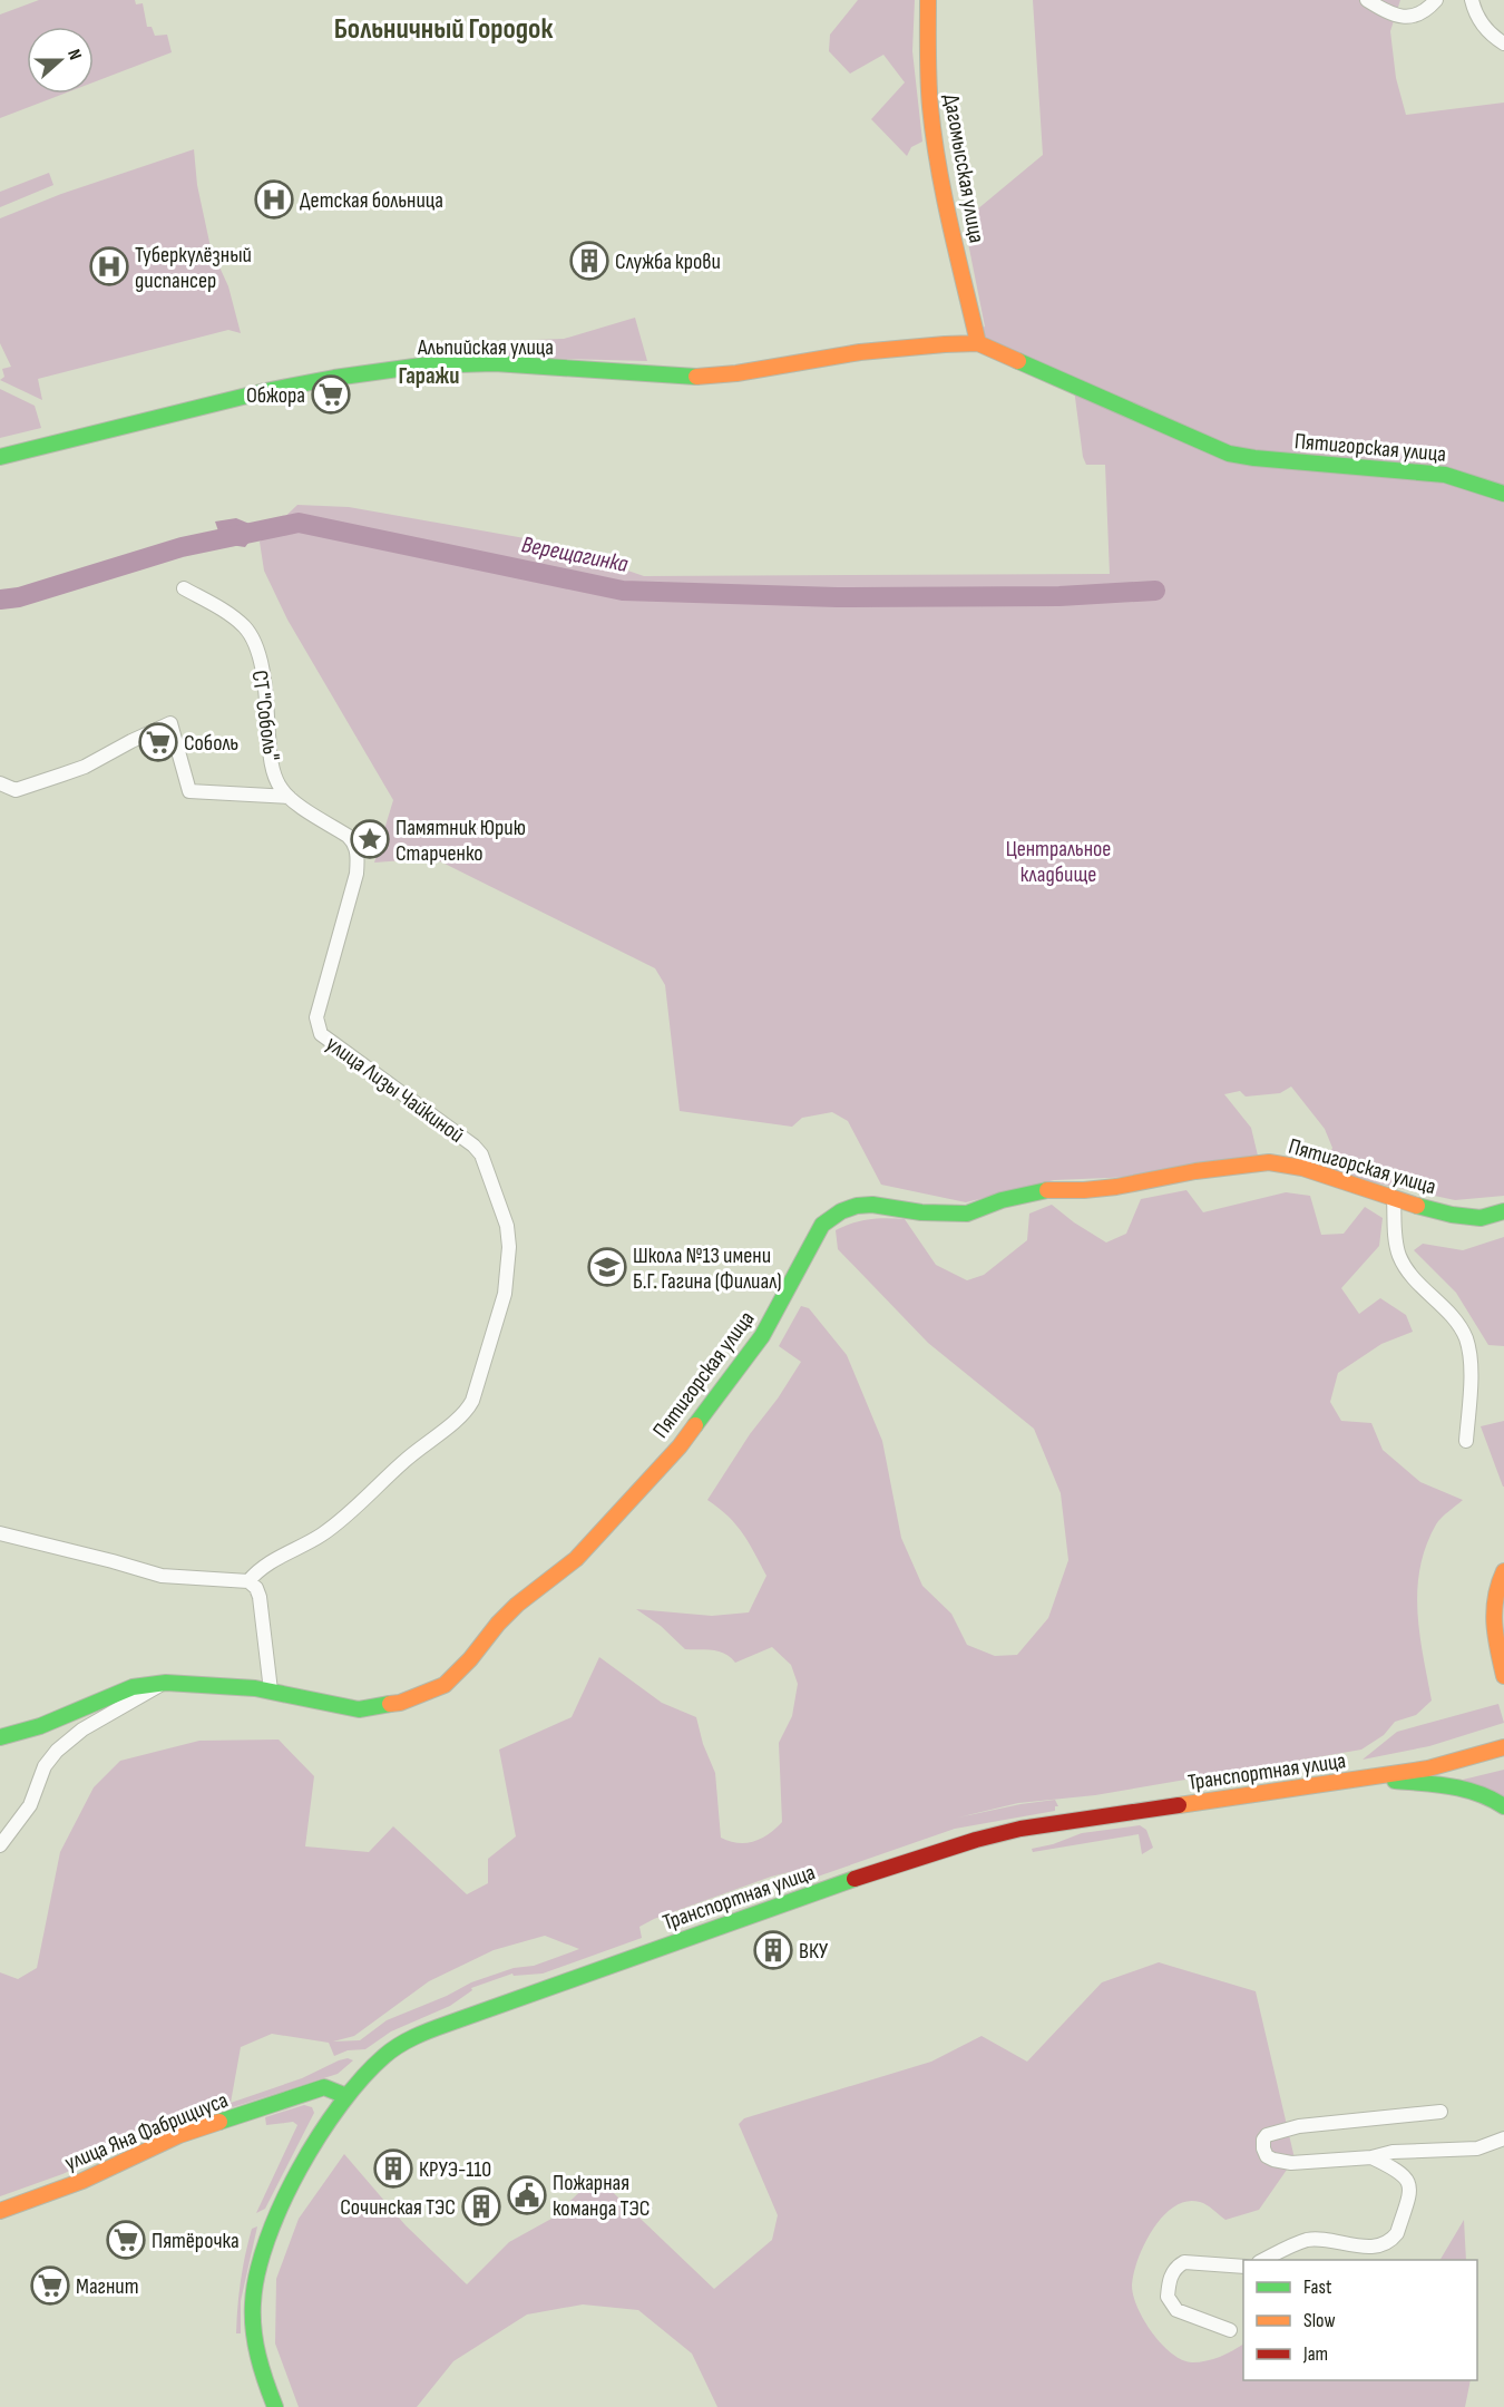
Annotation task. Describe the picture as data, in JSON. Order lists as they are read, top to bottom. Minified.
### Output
{"streets":{"street":["Дагомысская улица","Альпийская улица","Пятигорская улица","СТ \"Соболь\"","улица Лизы Чайкиной","Транспортная улица","улица Яна Фабрициуса"]},"crossings":[["Дагомысская улица","Альпийская улица"],["Дагомысская улица","Пятигорская улица"],["Альпийская улица","Пятигорская улица"],["СТ \"Соболь\"","улица Лизы Чайкиной"],["Транспортная улица","улица Яна Фабрициуса"]],"districts":["Больничный Городок","Гаражи"],"water":["Верещагинка"],"parks":["Центральное кладбище"],"places":{"hospital":["Детская больница","Туберкулёзный диспансер"],"building":["Служба крови","ВКУ","КРУЭ-110","Сочинская ТЭС"],"supermarket":["Обжора","Соболь","Пятёрочка","Магнит"],"place":["Памятник Юрию Старченко"],"school or university":["Школа №13 имени Б.Г. Гагина (Филиал)"],"public building":["Пожарная команда ТЭС"]},"legend":["Fast","Slow","Jam"],"north":"right"}
